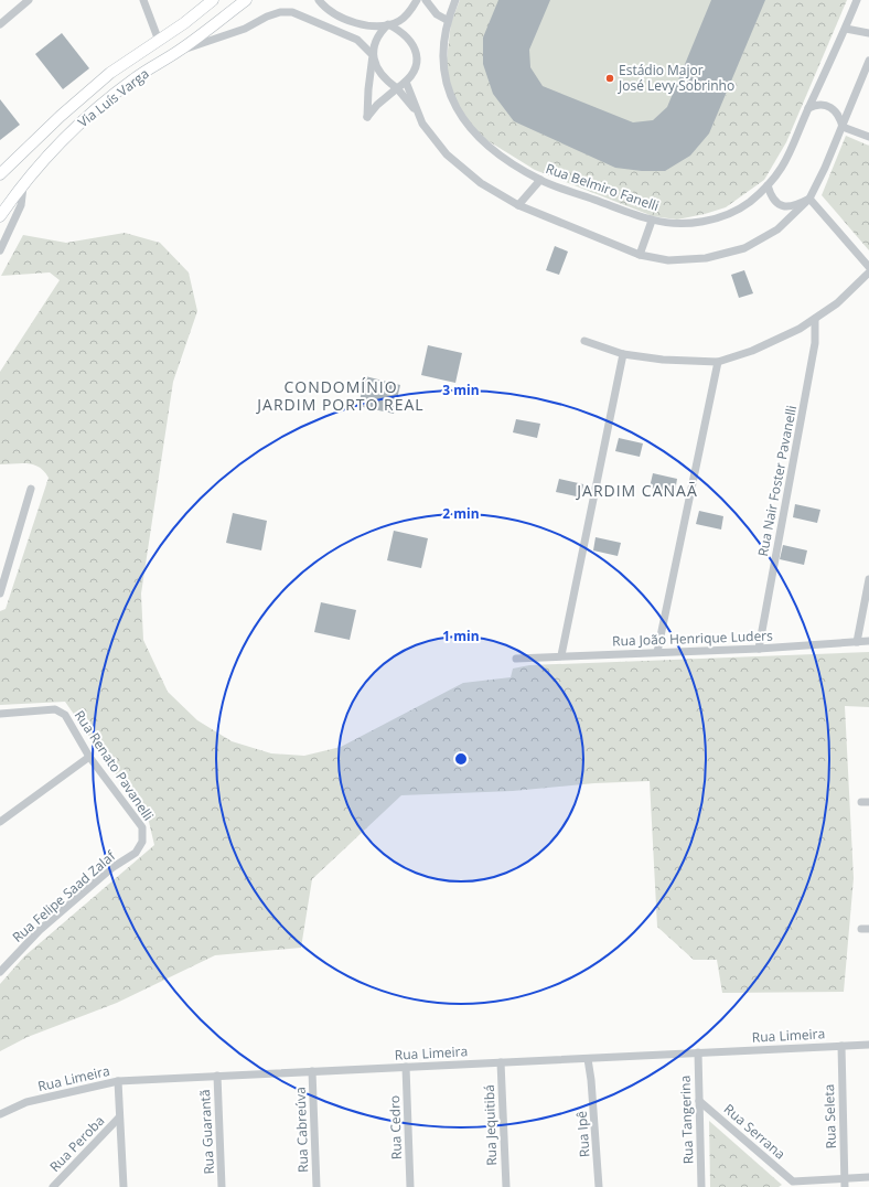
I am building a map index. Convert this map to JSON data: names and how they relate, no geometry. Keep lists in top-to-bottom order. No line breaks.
{"streets":{"main road":["Via Luís Varga"],"street":["Rua Belmiro Fanelli","Rua Nair Foster Pavanelli","Rua João Henrique Luders","Rua Renato Pavanelli","Rua Felipe Saad Zalaf","Rua Limeira","Rua Seleta","Rua Tangerina","Rua Jequitibá","Rua Cedro","Rua Cabreúva","Rua Guarantã","Rua Serrana","Rua Ipê","Rua Peroba"]},"crossings":[["Rua Nair Foster Pavanelli","Rua João Henrique Luders"],["Rua Renato Pavanelli","Rua Felipe Saad Zalaf"],["Rua Limeira","Rua Seleta"],["Rua Limeira","Rua Tangerina"],["Rua Limeira","Rua Jequitibá"],["Rua Limeira","Rua Cedro"],["Rua Limeira","Rua Cabreúva"],["Rua Limeira","Rua Guarantã"],["Rua Limeira","Rua Ipê"],["Rua Seleta","Rua Serrana"],["Rua Tangerina","Rua Serrana"]],"districts":["CONDOMÍNIO JARDIM PORTO REAL","JARDIM CANAÃ"],"places":["Estádio Major José Levy Sobrinho"],"rings":["3 min","2 min","1 min"]}
